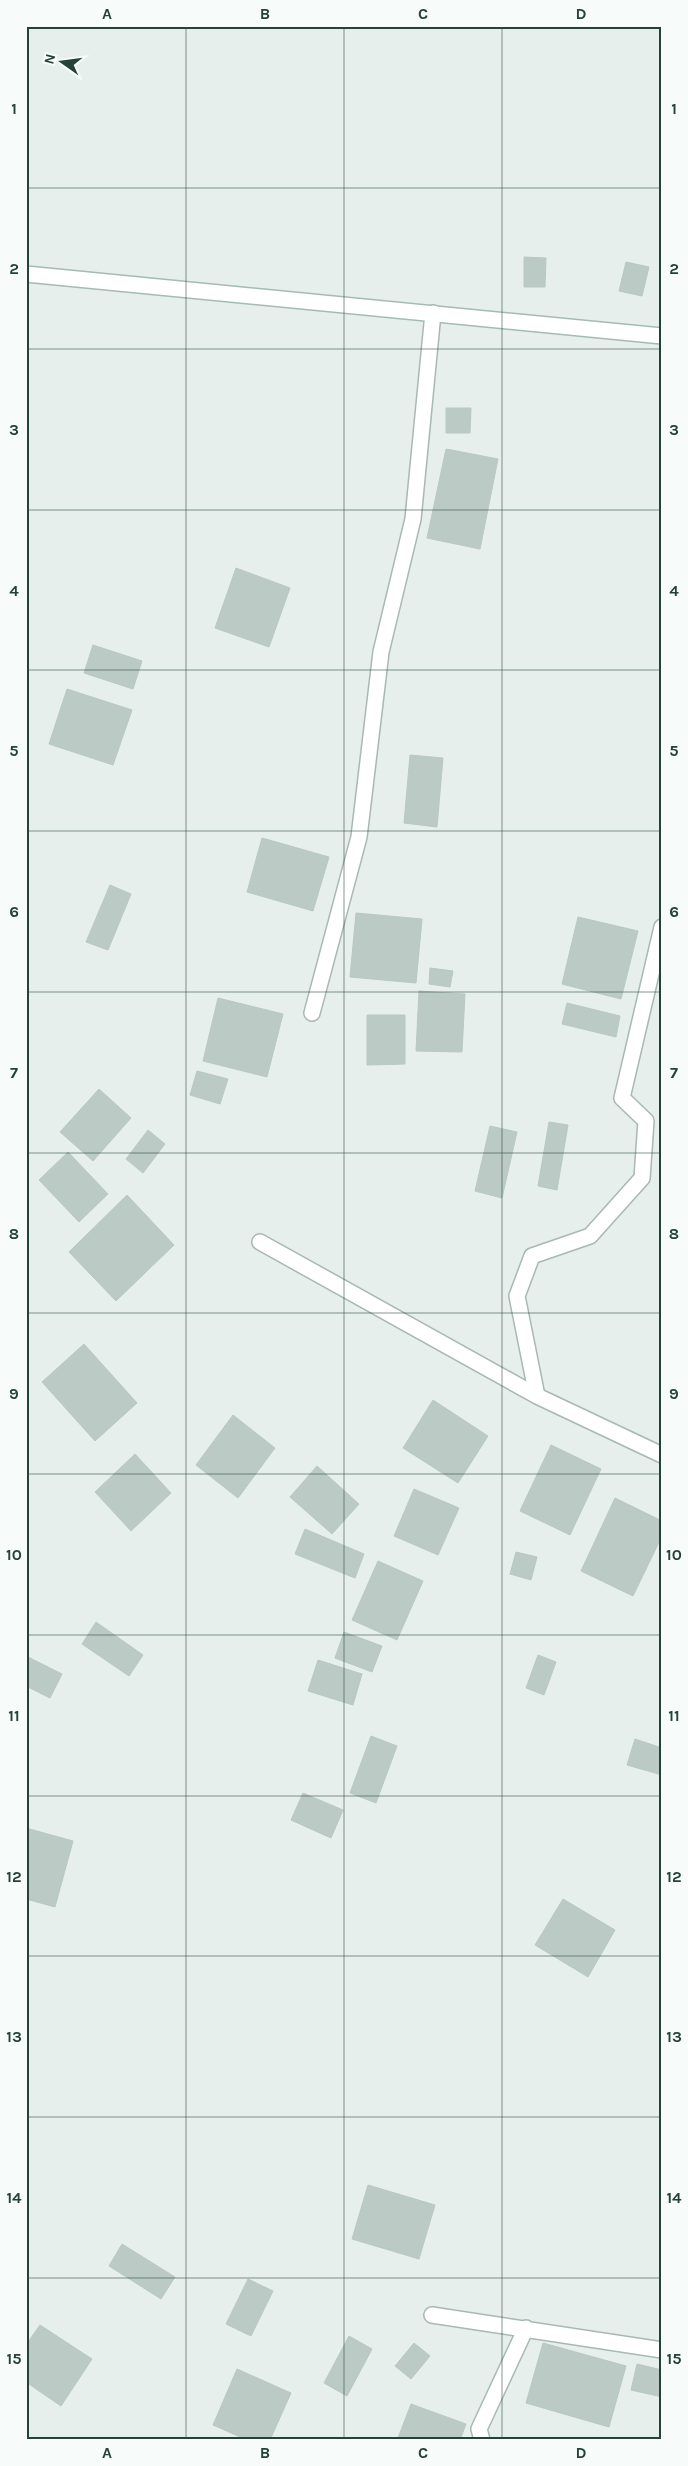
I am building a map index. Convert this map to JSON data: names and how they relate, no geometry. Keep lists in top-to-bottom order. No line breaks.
{"north":"left","grid":{"columns":["A","B","C","D"],"rows":["1","2","3","4","5","6","7","8","9","10","11","12","13","14","15"]}}
